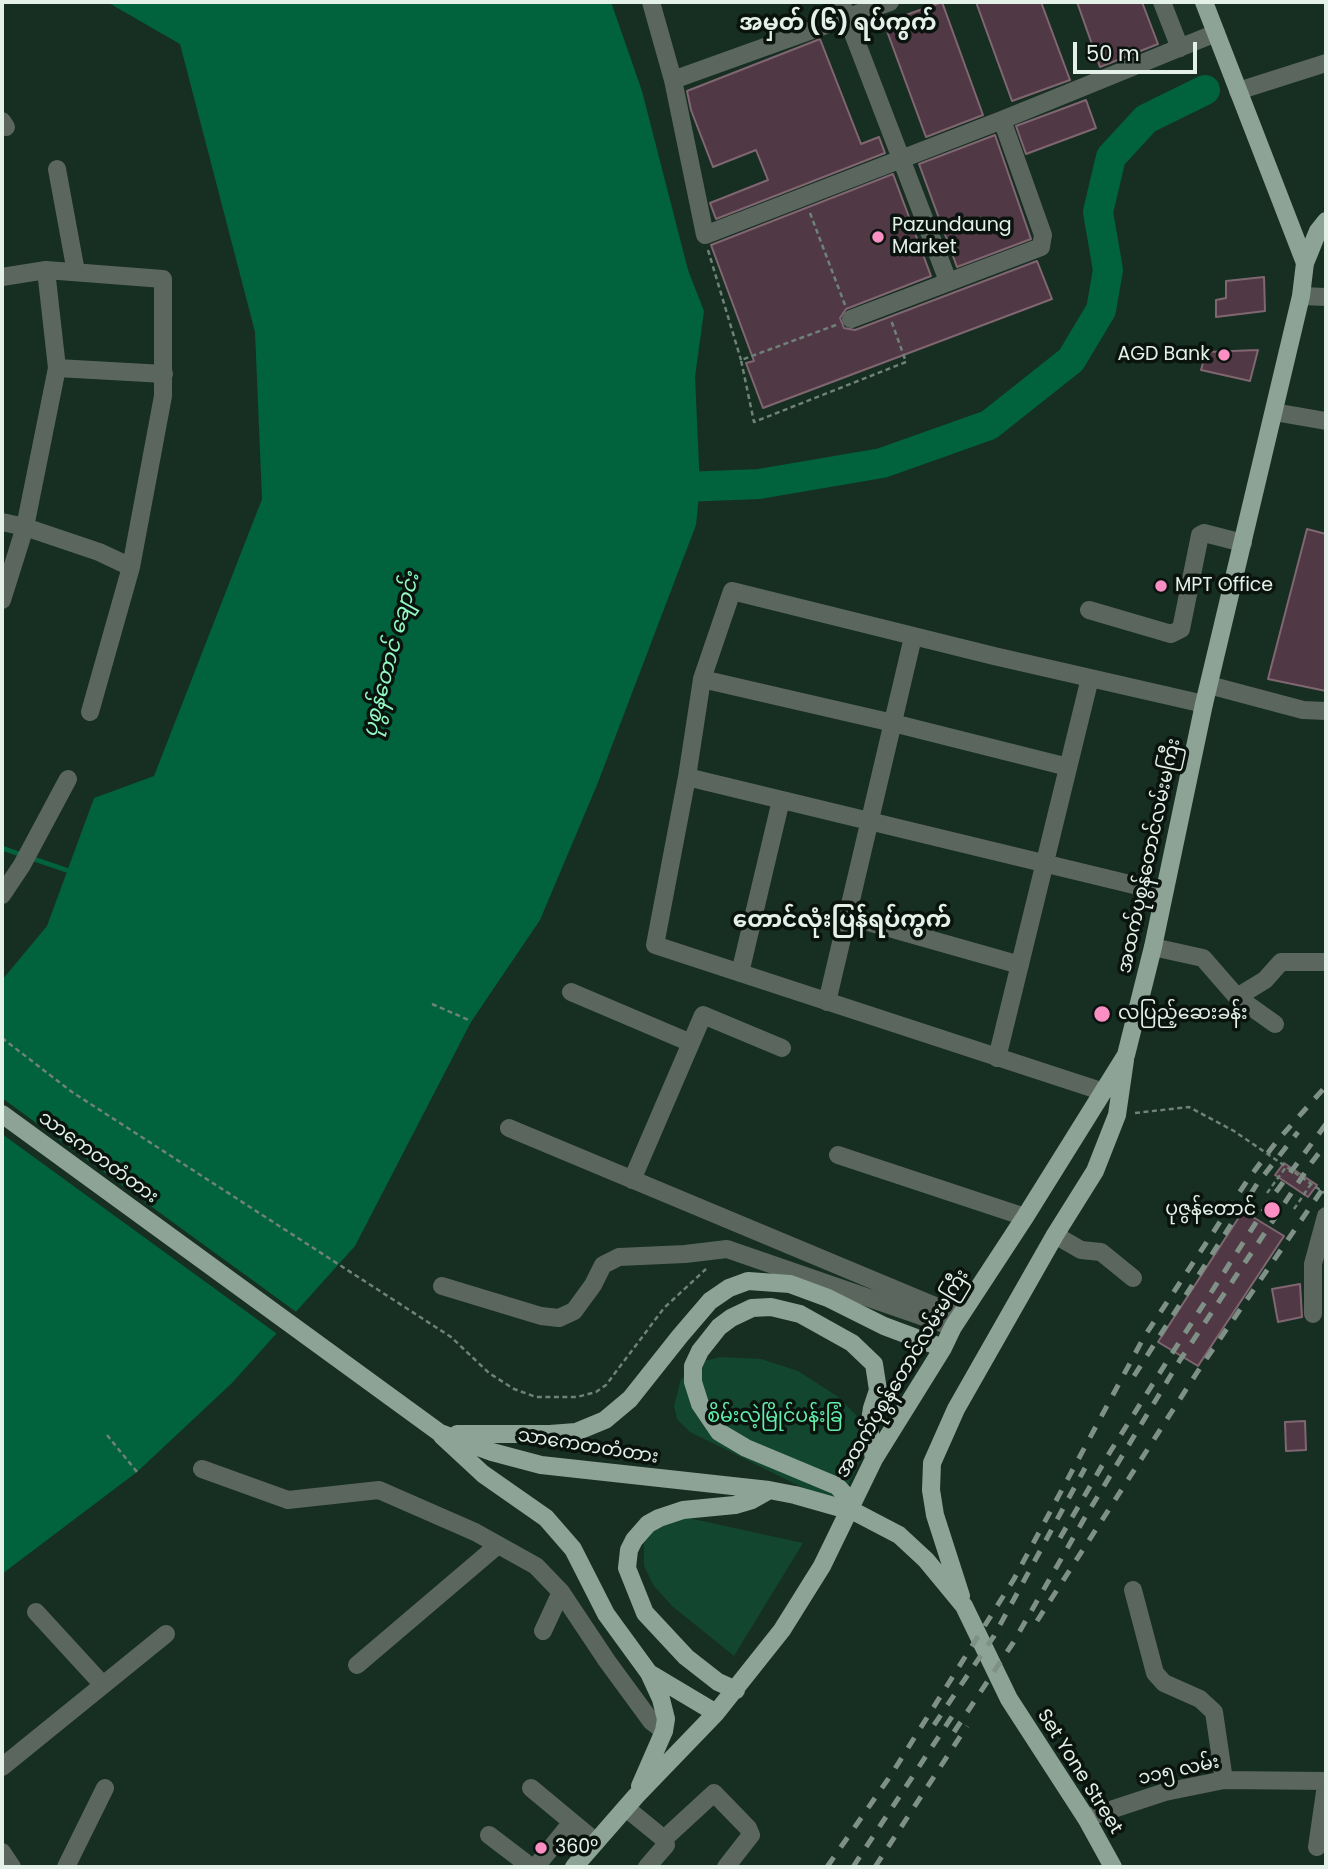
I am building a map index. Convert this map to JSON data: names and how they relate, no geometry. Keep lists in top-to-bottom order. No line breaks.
{"streets":{"main road":["အထက်ပုစွန်တောင်လမ်းမကြီး","သာကေတတံတား","Set Yone Street"],"street":["၁၁၅ လမ်း"]},"crossings":[["သာကေတတံတား","Set Yone Street"],["၁၁၅ လမ်း","Set Yone Street"]],"districts":["အမှတ် (၆) ရပ်ကွက်","တောင်လုံးပြန်ရပ်ကွက်"],"water":["ပုစွန်တောင် ချောင်း"],"parks":["စိမ်းလဲ့မြိုင်ပန်းခြံ"],"places":["Pazundaung Market","AGD Bank","MPT Office","လပြည့်ဆေးခန်း","ပုဇွန်တောင်","360°"],"scale_bar":"50 m"}
